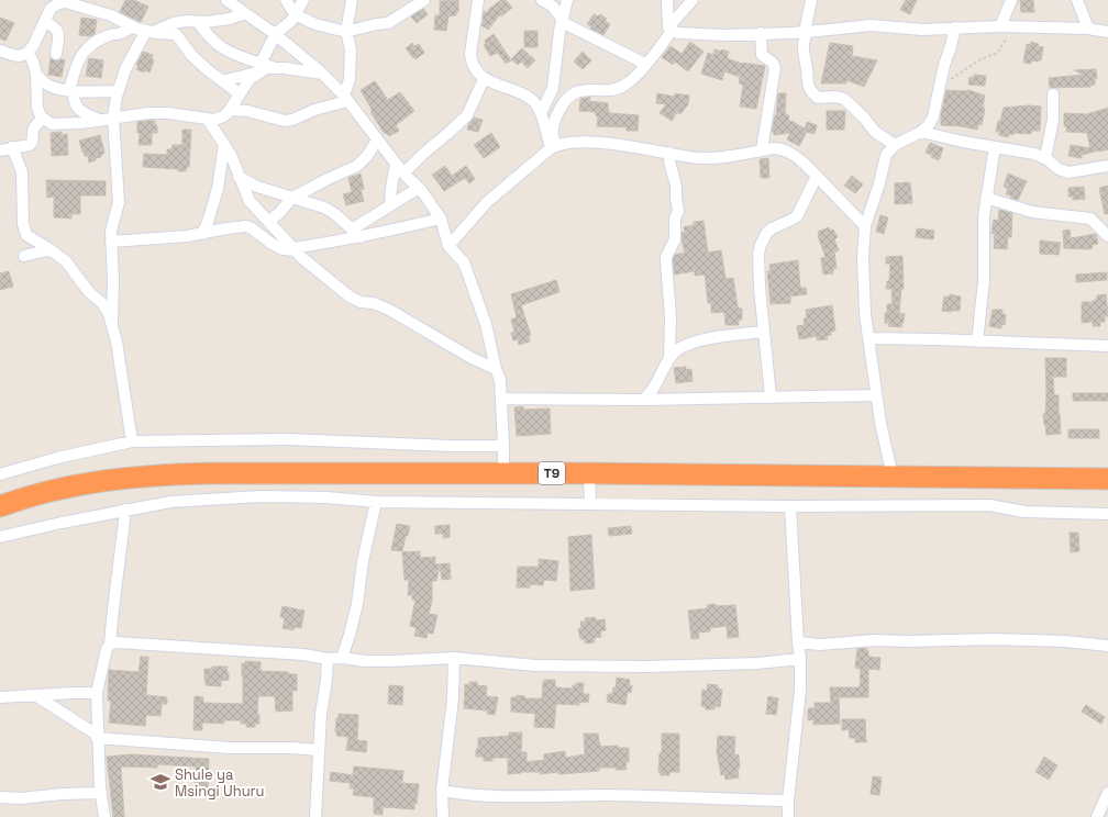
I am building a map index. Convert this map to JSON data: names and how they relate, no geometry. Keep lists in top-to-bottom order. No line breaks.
{"streets":{"highway":["T9"]},"places":{"school or university":["Shule ya Msingi Uhuru"]}}
